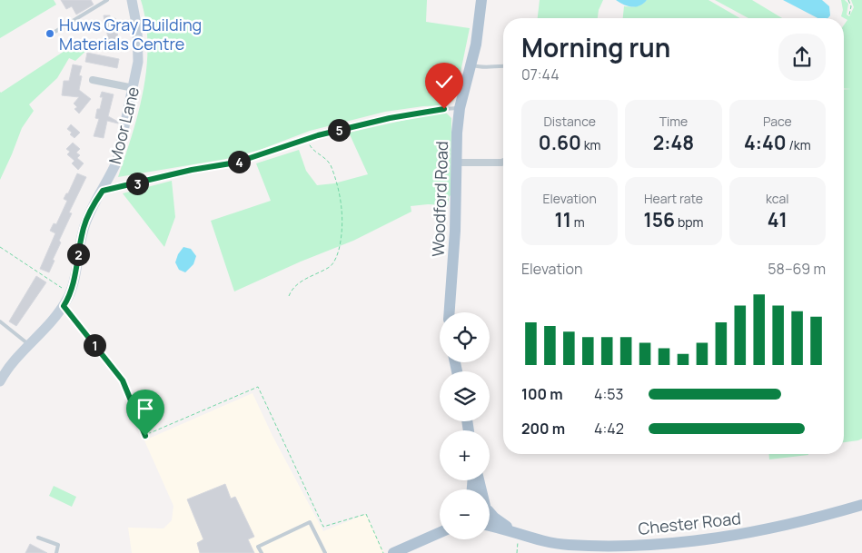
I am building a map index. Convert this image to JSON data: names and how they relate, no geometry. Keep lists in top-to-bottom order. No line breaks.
{"streets":{"main road":["Woodford Road","Chester Road"],"street":["Moor Lane"]},"places":["Huws Gray Building Materials Centre"],"page":{"heading":["Morning run","07:44"],"stats":[["Distance","0.60 km"],["Time","2:48"],["Pace","4:40 /km"],["Elevation","11 m"],["Heart rate","156 bpm"],["kcal","41"]],"pins":["5","4","3","2","1"],"chart":["Elevation","58–69 m"],"map_buttons":["+","−"],"list":[{"name":"100 m","note":"4:53"},{"name":"200 m","note":"4:42"}]}}
